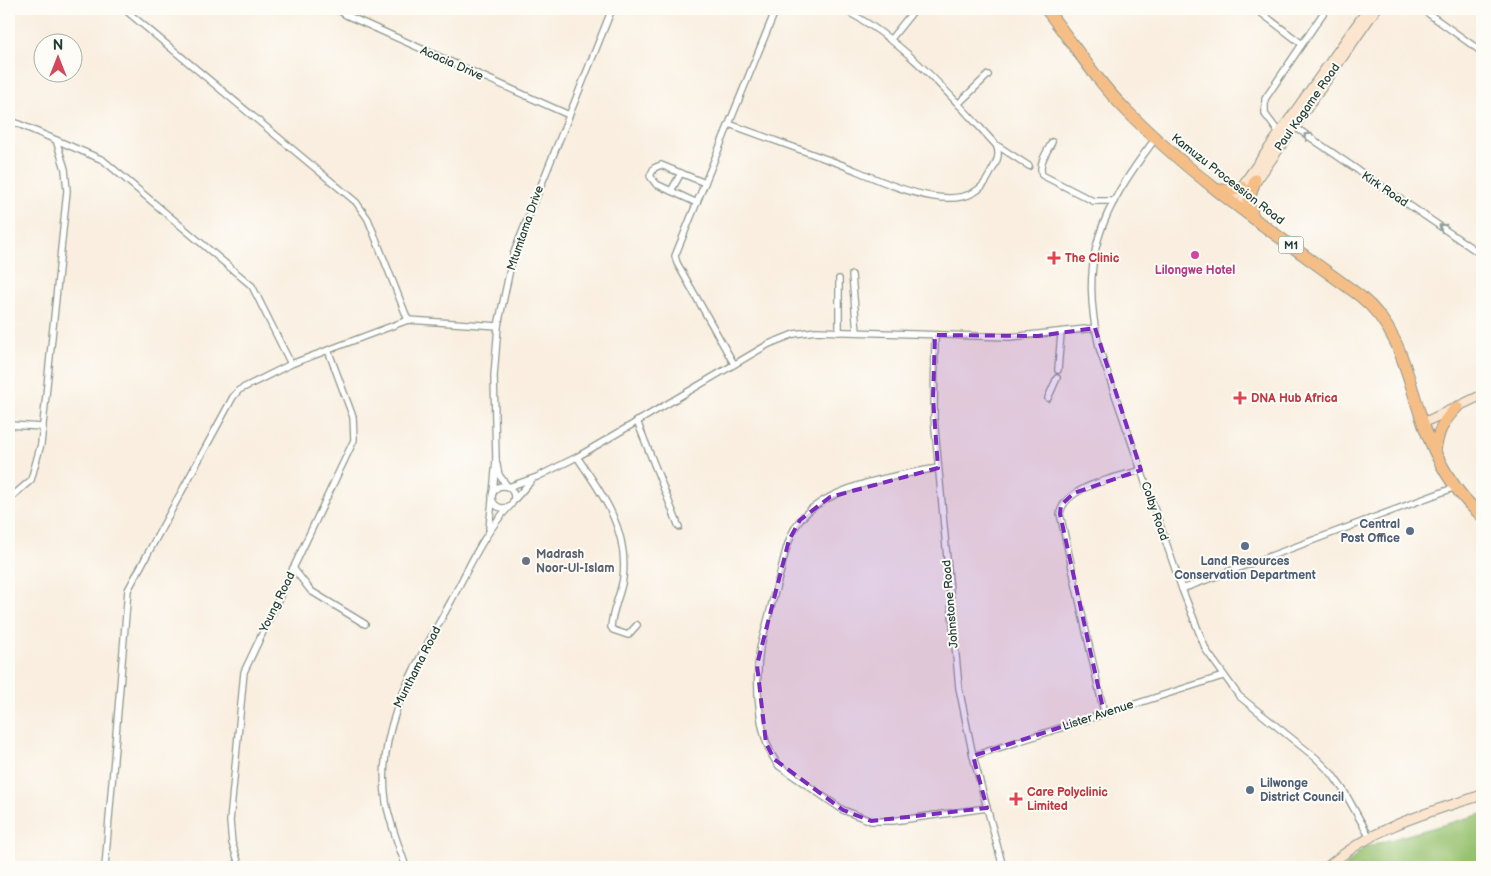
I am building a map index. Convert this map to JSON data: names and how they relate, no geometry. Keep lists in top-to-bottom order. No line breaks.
{"streets":{"highway":["Kamuzu Procession Road","M1"],"main road":["Paul Kagame Road"],"street":["Acacia Drive","Kirk Road","Mtumtama Drive","Colby Road","Young Road","Johnstone Road","Munthama Road","Lister Avenue"]},"crossings":[["Acacia Drive","Mtumtama Drive"],["Paul Kagame Road","Kamuzu Procession Road"],["Paul Kagame Road","Kirk Road"],["Kamuzu Procession Road","Colby Road"],["Colby Road","Lister Avenue"],["Johnstone Road","Lister Avenue"]],"one_way":["Kirk Road"],"places":{"other":["Lilongwe Hotel","Central Post Office","Land Resources Conservation Department","Madrash Noor-Ul-Islam","Lilwonge District Council"],"health":["The Clinic","DNA Hub Africa","Care Polyclinic Limited"]},"north":"top"}
